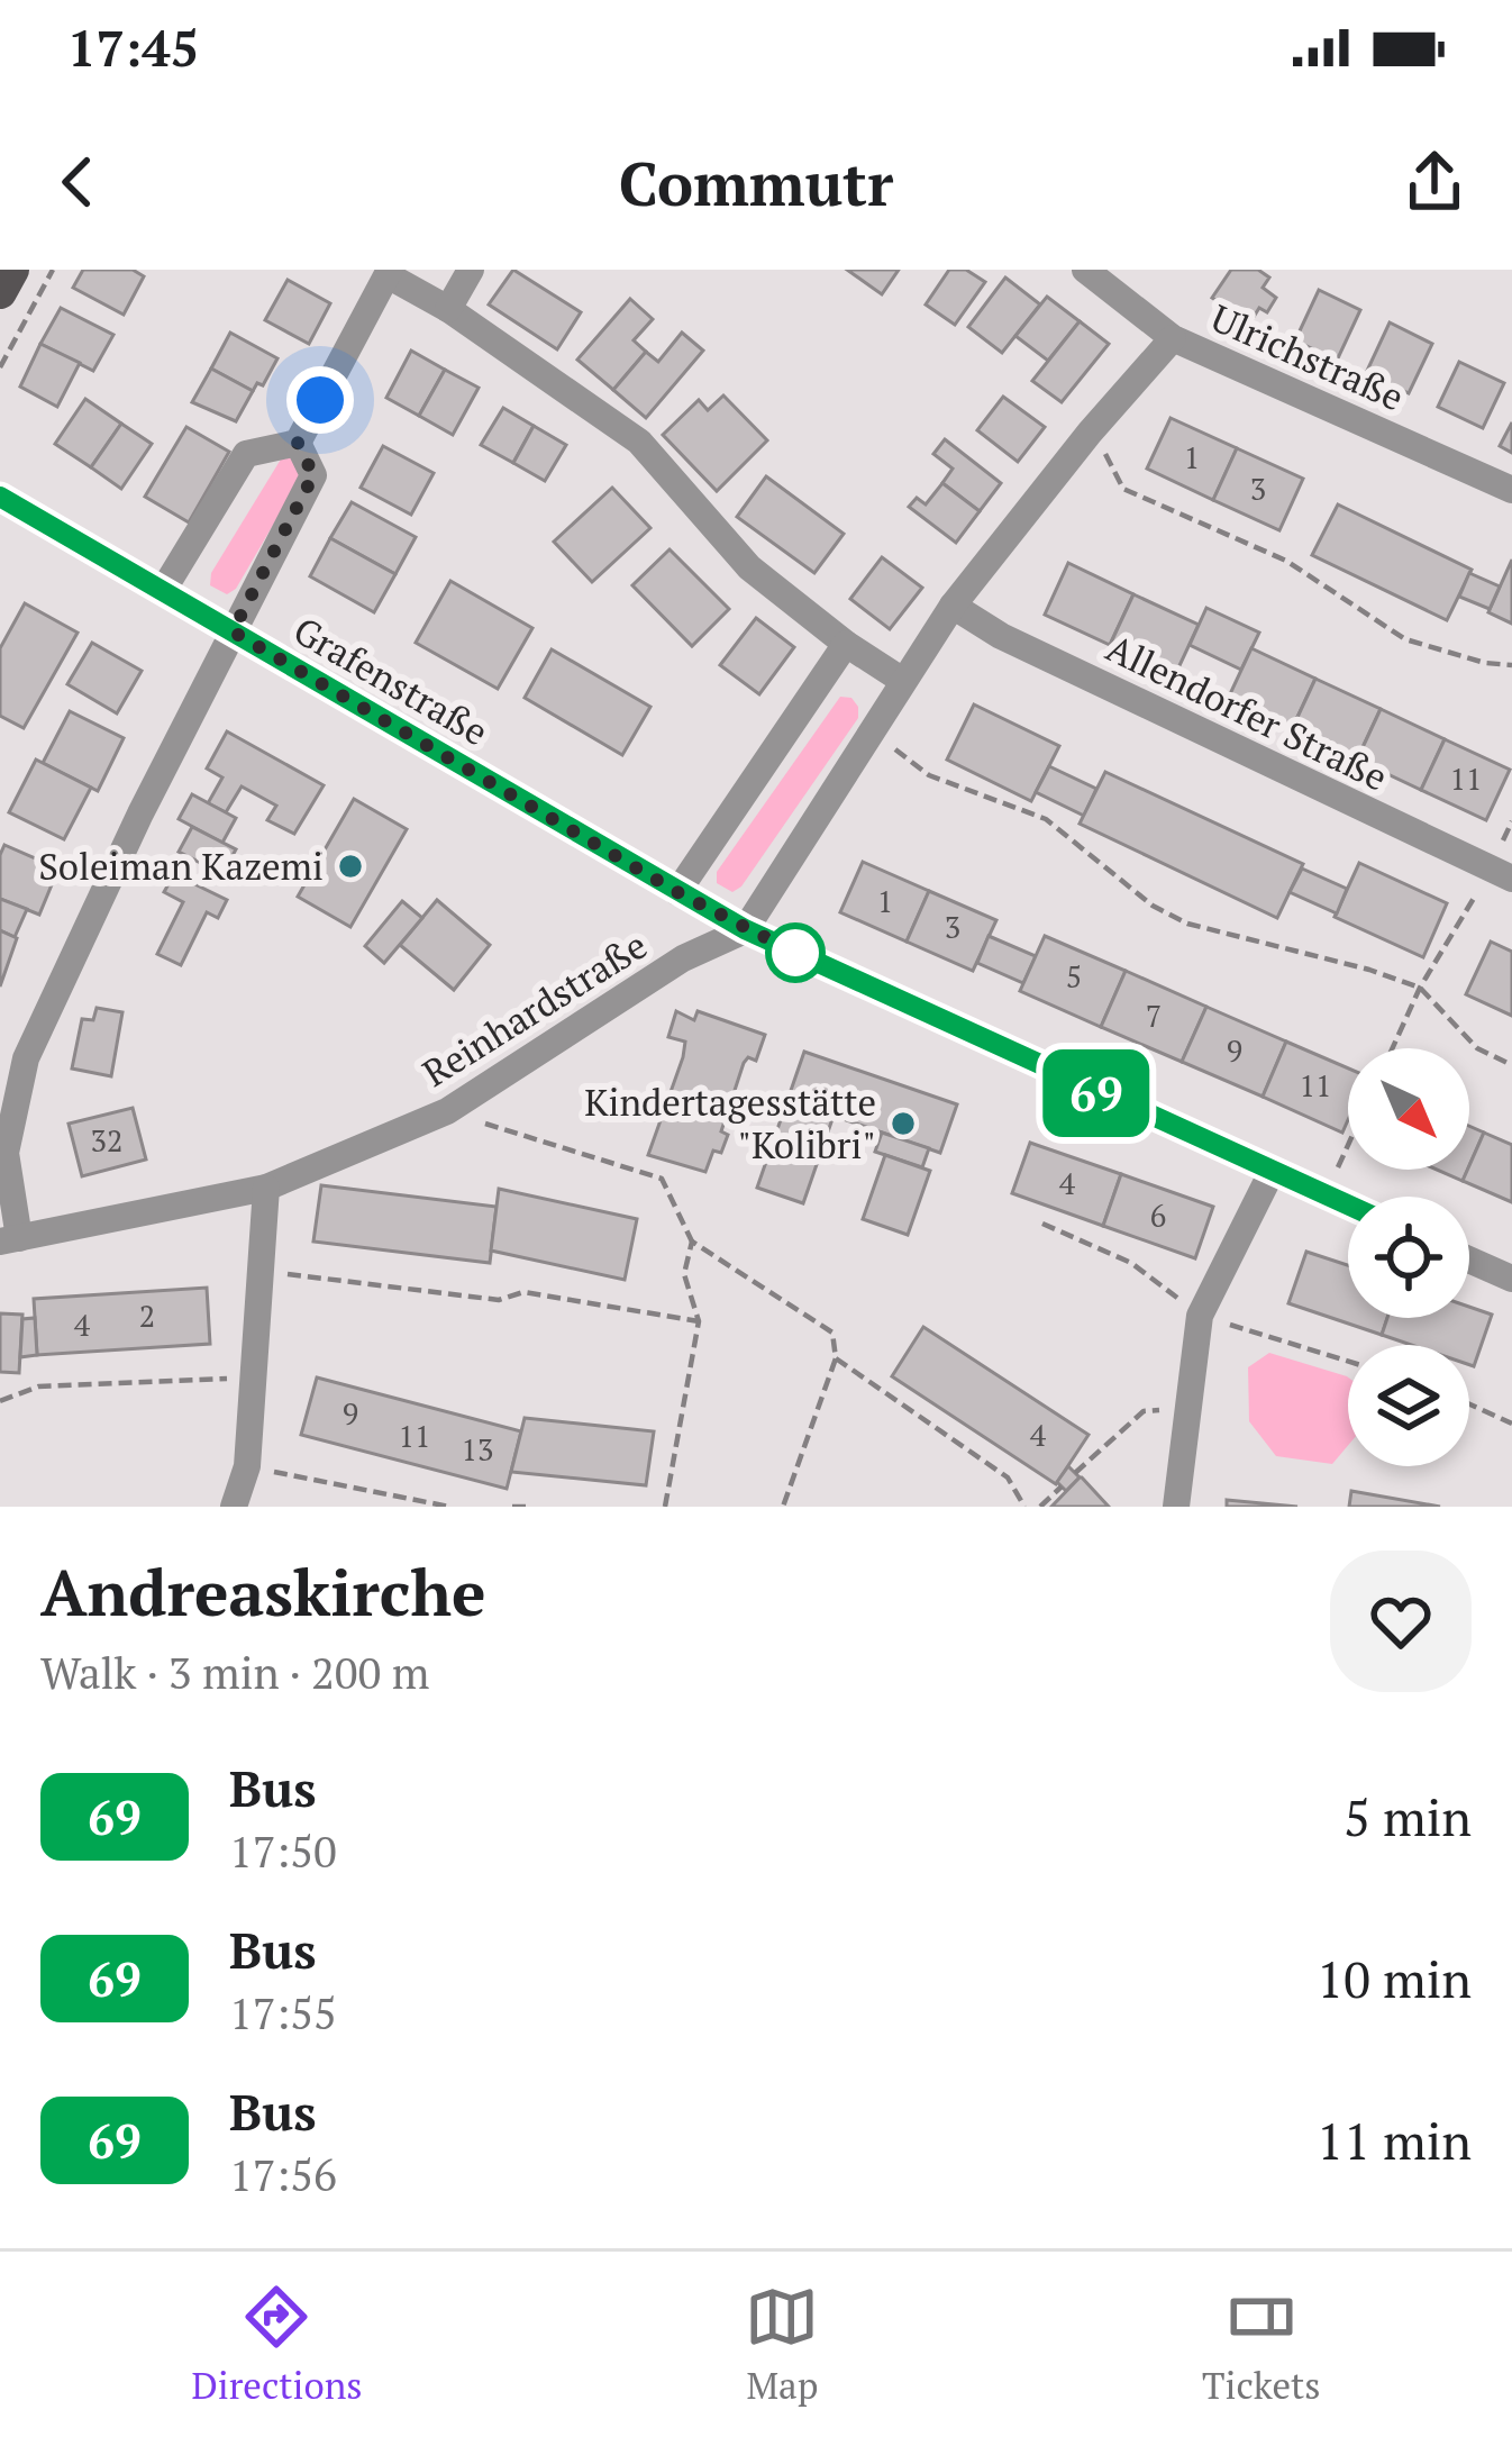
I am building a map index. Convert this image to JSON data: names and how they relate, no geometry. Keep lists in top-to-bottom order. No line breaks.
{"streets":{"street":["Ulrichstraße","Grafenstraße","Allendorfer Straße","Reinhardstraße"]},"crossings":[["Grafenstraße","Reinhardstraße"]],"places":["Soleiman Kazemi","Kindertagesstätte \"Kolibri\""],"lines":["bus line 69"],"house_numbers":["1","3","11","1","3","5","7","9","11","32","4","6","2","4","9","4","11","13"],"north":"bottom right","page":{"status":"17:45","header":"Commutr","on_map":"69","heading":["Andreaskirche","Walk · 3 min · 200 m"],"list":[{"mark":"69","name":"Bus","note":"17:50","value":"5 min"},{"mark":"69","name":"Bus","note":"17:55","value":"10 min"},{"mark":"69","name":"Bus","note":"17:56","value":"11 min"}],"tabs":["Directions","Map","Tickets"]}}
